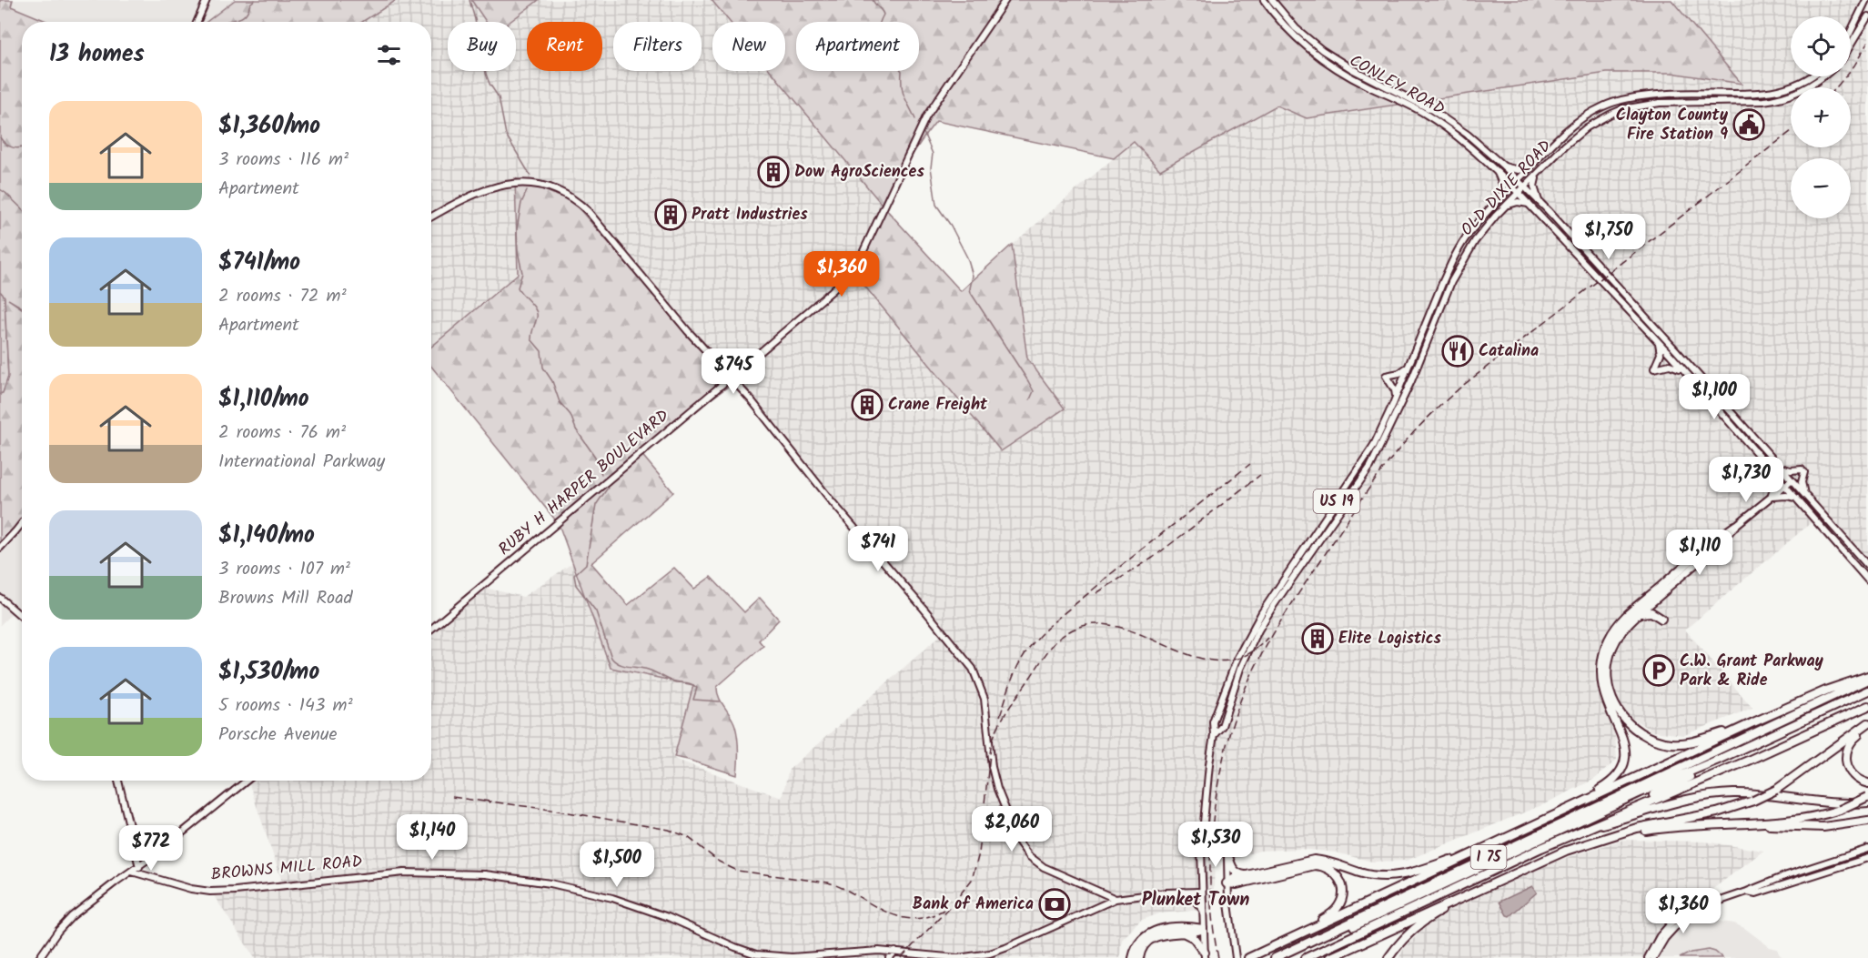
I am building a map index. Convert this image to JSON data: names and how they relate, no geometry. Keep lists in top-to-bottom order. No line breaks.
{"streets":{"highway":["I 75"],"main road":["CONLEY ROAD","OLD DIXIE ROAD","RUBY H HARPER BOULEVARD","US 19","BROWNS MILL ROAD"]},"crossings":[["CONLEY ROAD","OLD DIXIE ROAD"],["OLD DIXIE ROAD","US 19"],["US 19","BROWNS MILL ROAD"]],"districts":["Plunket Town"],"places":{"public building":["Clayton County Fire Station 9"],"building":["Dow AgroSciences","Pratt Industries","Crane Freight","Elite Logistics"],"restaurant":["Catalina"],"parking":["C.W. Grant Parkway Park & Ride"],"bank":["Bank of America"]},"page":{"map_buttons":["+","−"],"chip":["Buy","Rent","Filters","New","Apartment"],"heading":"13 homes","list":[{"name":"$1,360/mo","note":"3 rooms · 116 m² · Apartment"},{"name":"$741/mo","note":"2 rooms · 72 m² · Apartment"},{"name":"$1,110/mo","note":"2 rooms · 76 m² · International Parkway"},{"name":"$1,140/mo","note":"3 rooms · 107 m² · Browns Mill Road"},{"name":"$1,530/mo","note":"5 rooms · 143 m² · Porsche Avenue"}],"price":["$1,750","$1,360","$745","$1,100","$1,730","$741","$1,110","$2,060","$1,140","$1,530","$772","$1,500","$1,360"]}}
